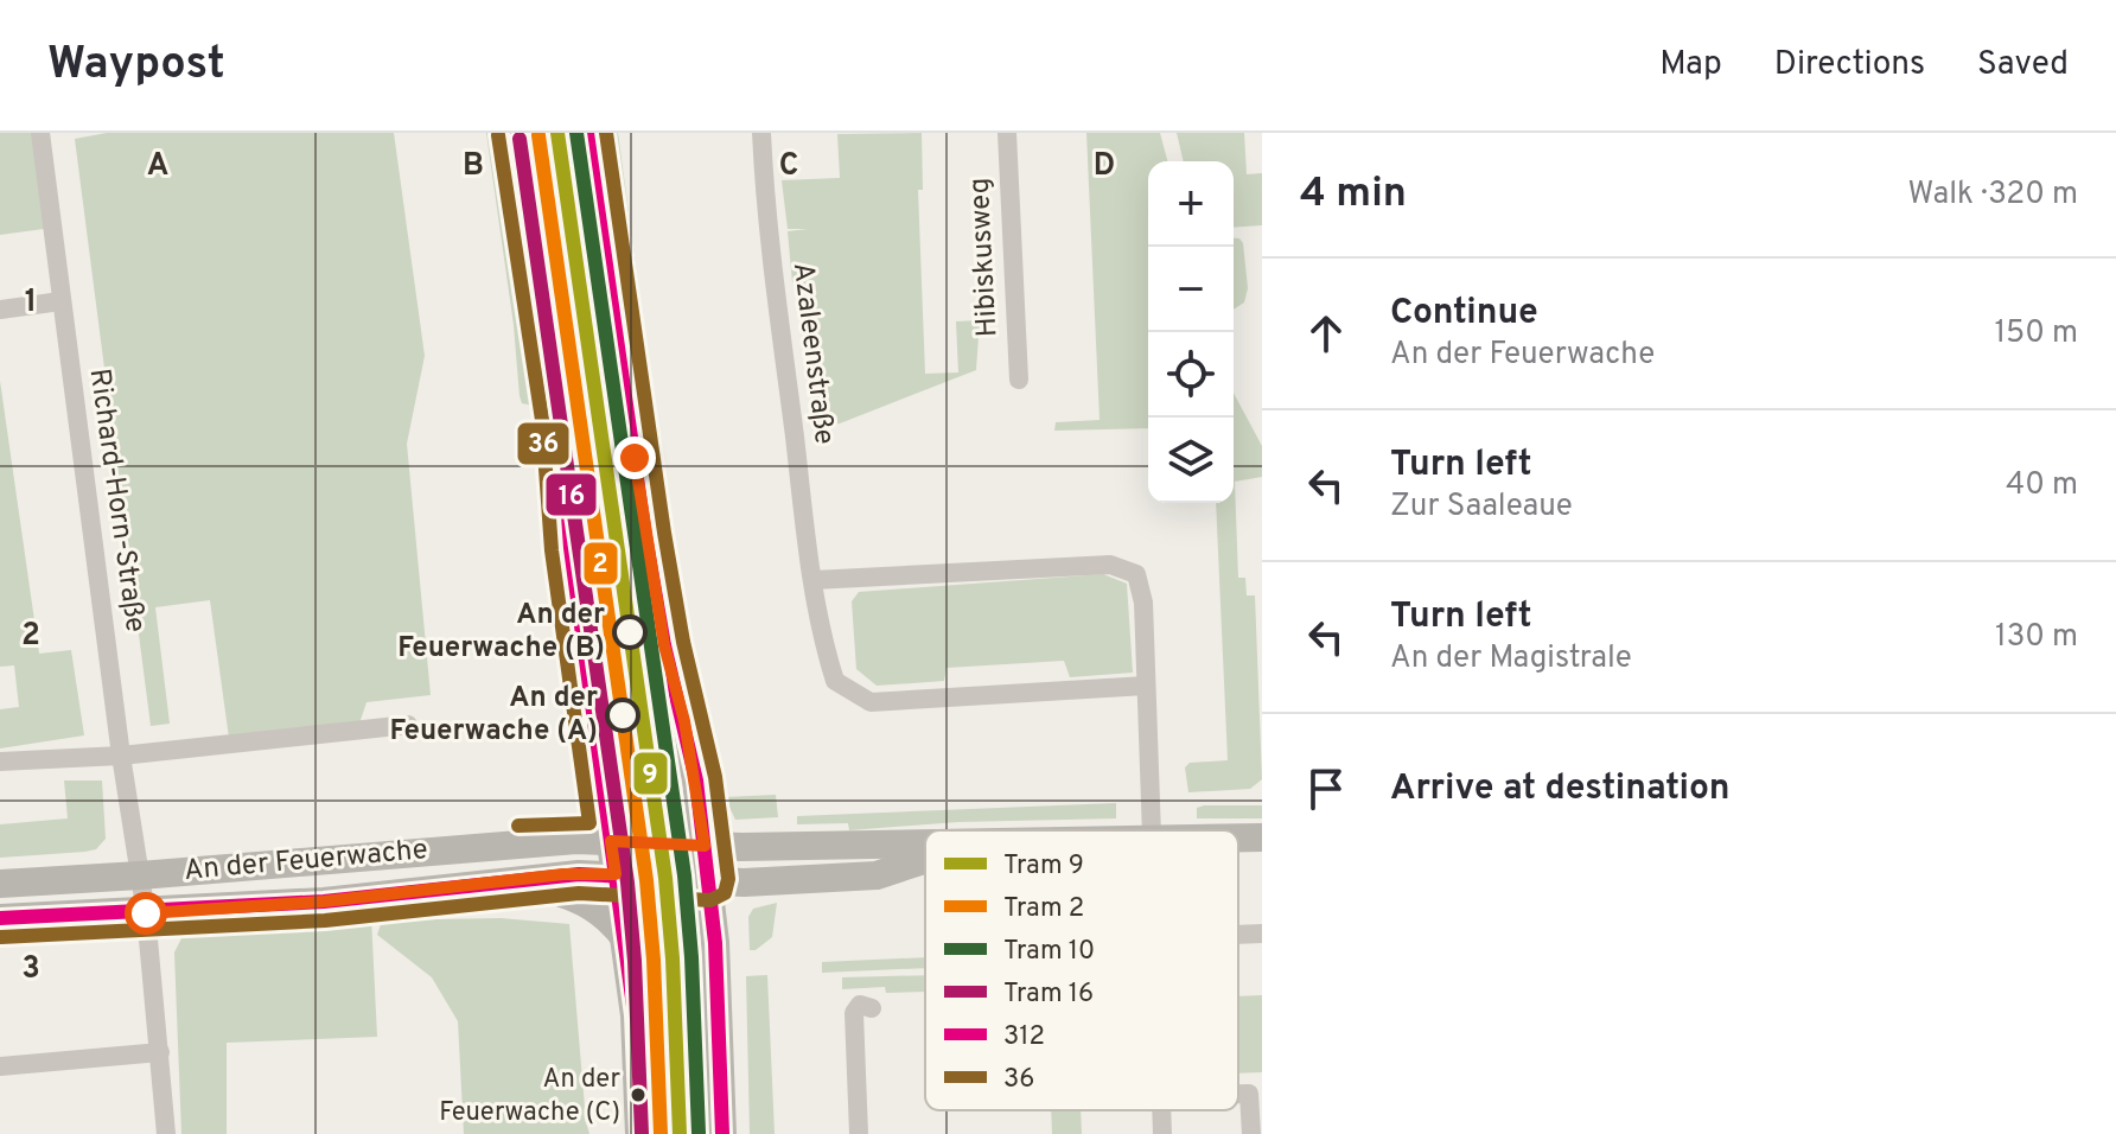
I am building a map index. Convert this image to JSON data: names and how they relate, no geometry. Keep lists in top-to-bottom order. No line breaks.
{"streets":{"street":["Hibiskusweg","Azaleenstraße","Richard-Horn-Straße","An der Feuerwache"]},"crossings":[["Richard-Horn-Straße","An der Feuerwache"]],"places":["An der Feuerwache (B)","An der Feuerwache (A)","An der Feuerwache (C)"],"lines":["tram line 9","tram line 10","transit line 312","transit line 36","tram line 2","tram line 16"],"legend":["Tram 9","Tram 2","Tram 10","Tram 16","312","36"],"page":{"header":"Waypost","nav":["Map","Directions","Saved"],"heading":["4 min","Walk · 320 m"],"map_buttons":["+","−"],"list":[["Continue","An der Feuerwache","150 m"],["Turn left","Zur Saaleaue","40 m"],["Turn left","An der Magistrale","130 m"],"Arrive at destination"]},"grid":{"columns":["A","B","C","D"],"rows":["1","2","3"]}}
